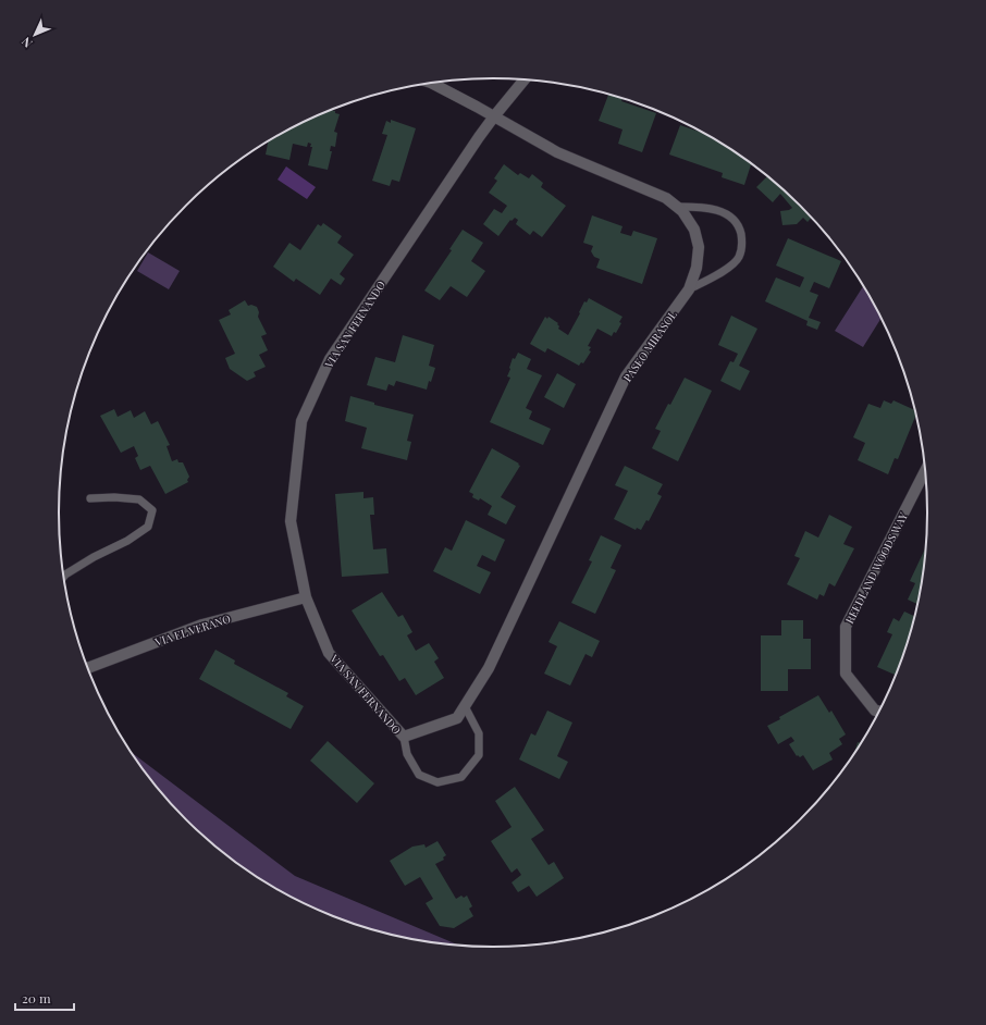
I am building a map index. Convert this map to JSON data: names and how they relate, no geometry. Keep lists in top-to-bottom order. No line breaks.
{"streets":{"street":["VIA SAN FERNANDO","PASEO MIRASOL","REEDLAND WOODS WAY","VIA EL VERANO"]},"crossings":[["VIA SAN FERNANDO","PASEO MIRASOL"],["VIA SAN FERNANDO","VIA EL VERANO"]],"scale_bar":"20 m","north":"bottom left"}
